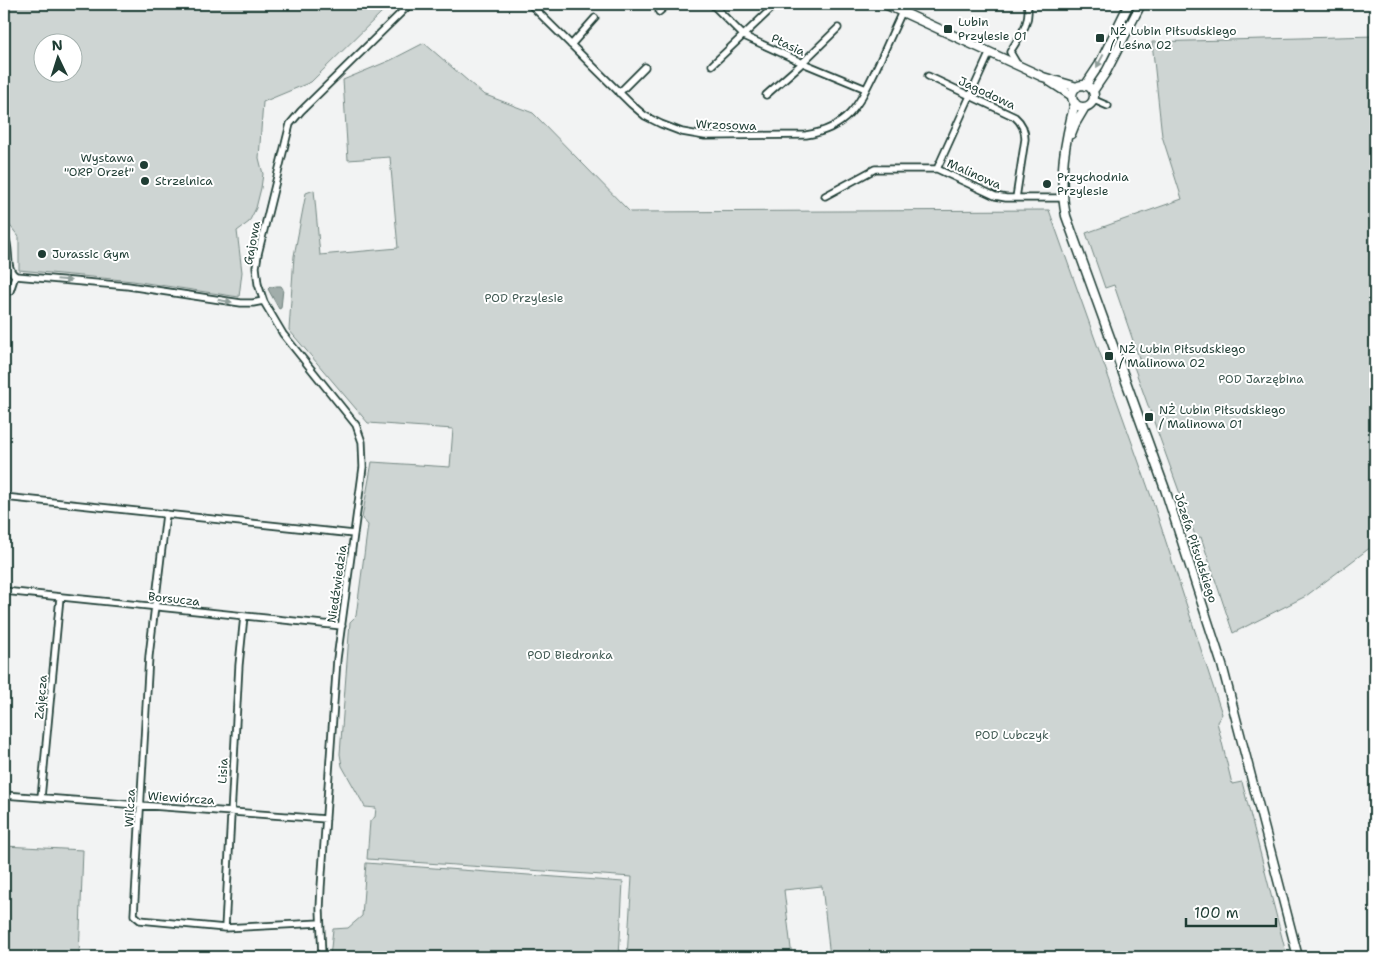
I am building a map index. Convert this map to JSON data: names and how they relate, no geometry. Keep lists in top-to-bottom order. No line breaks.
{"streets":{"street":["Ptasia","Jagodowa","Wrzosowa","Malinowa","Gajowa","Józefa Piłsudskiego","Niedźwiedzia","Borsucza","Zajęcza","Lisia","Wiewiórcza","Wilcza"]},"crossings":[["Ptasia","Wrzosowa"],["Jagodowa","Malinowa"],["Malinowa","Józefa Piłsudskiego"],["Gajowa","Niedźwiedzia"],["Niedźwiedzia","Borsucza"],["Niedźwiedzia","Wiewiórcza"],["Niedźwiedzia","Wilcza"],["Borsucza","Zajęcza"],["Borsucza","Lisia"],["Borsucza","Wilcza"],["Zajęcza","Wiewiórcza"],["Lisia","Wiewiórcza"],["Lisia","Wilcza"],["Wiewiórcza","Wilcza"]],"parks":["POD Przylesie","POD Jarzębina","POD Biedronka","POD Lubczyk"],"places":{"transit":["Lubin Przylesie 01","NŻ Lubin Piłsudskiego / Leśna 02","NŻ Lubin Piłsudskiego / Malinowa 02","NŻ Lubin Piłsudskiego / Malinowa 01"],"other":["Wystawa \"ORP Orzeł\"","Strzelnica","Przychodnia Przylesie","Jurassic Gym"]},"scale_bar":"100 m","north":"top"}
